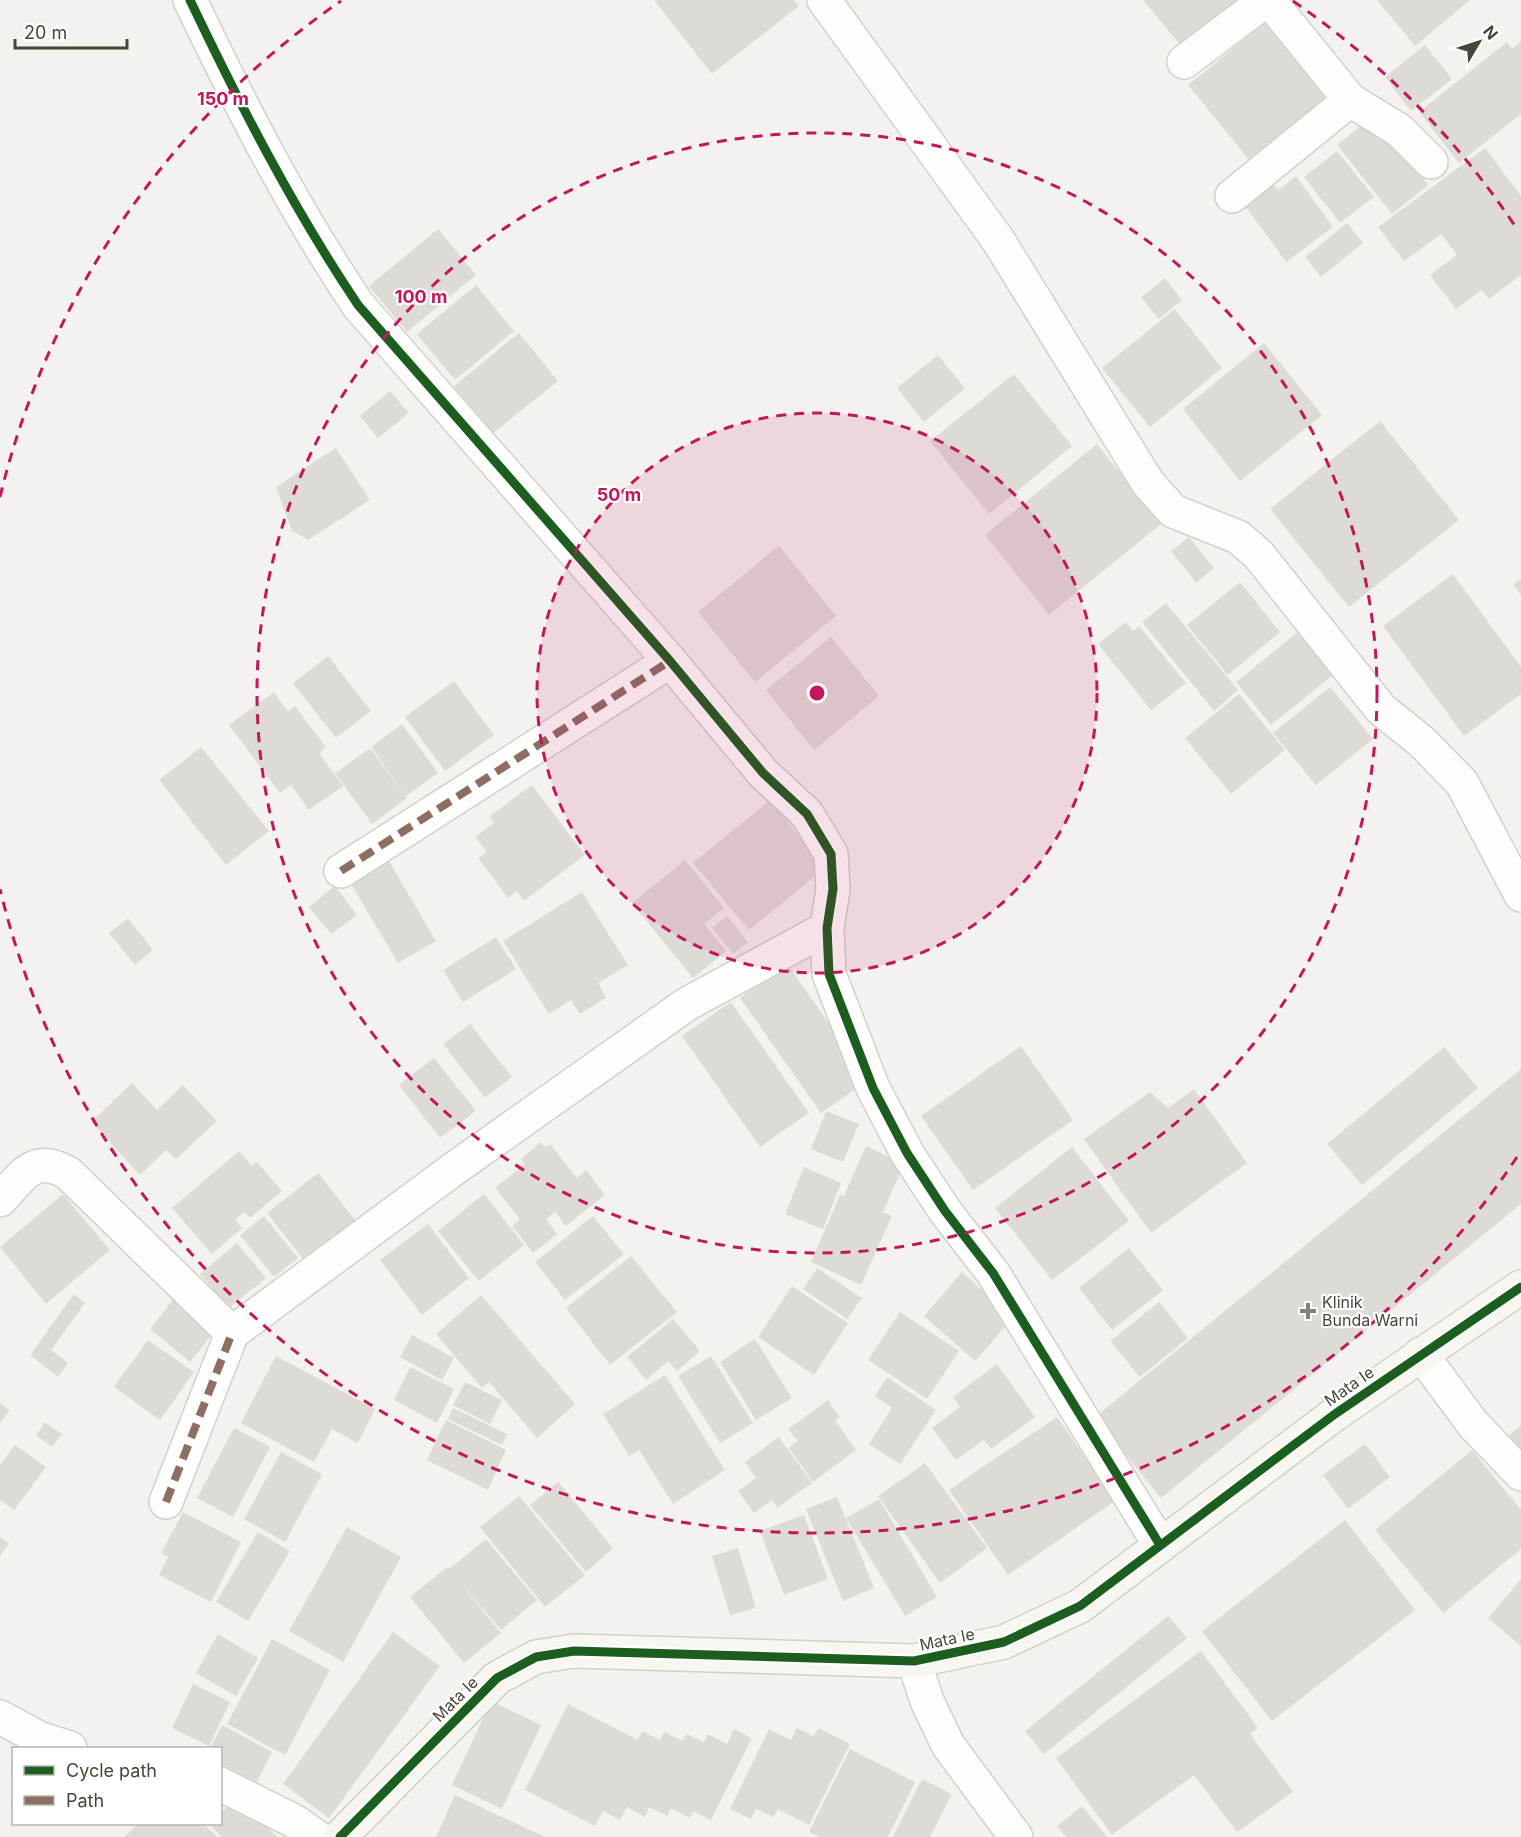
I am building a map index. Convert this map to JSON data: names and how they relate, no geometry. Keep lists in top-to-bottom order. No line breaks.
{"streets":{"street":["Mata Ie"]},"places":{"health":["Klinik Bunda Warni"]},"legend":["Cycle path","Path"],"scale_bar":"20 m","north":"top right","rings":["150 m","100 m","50 m"]}
